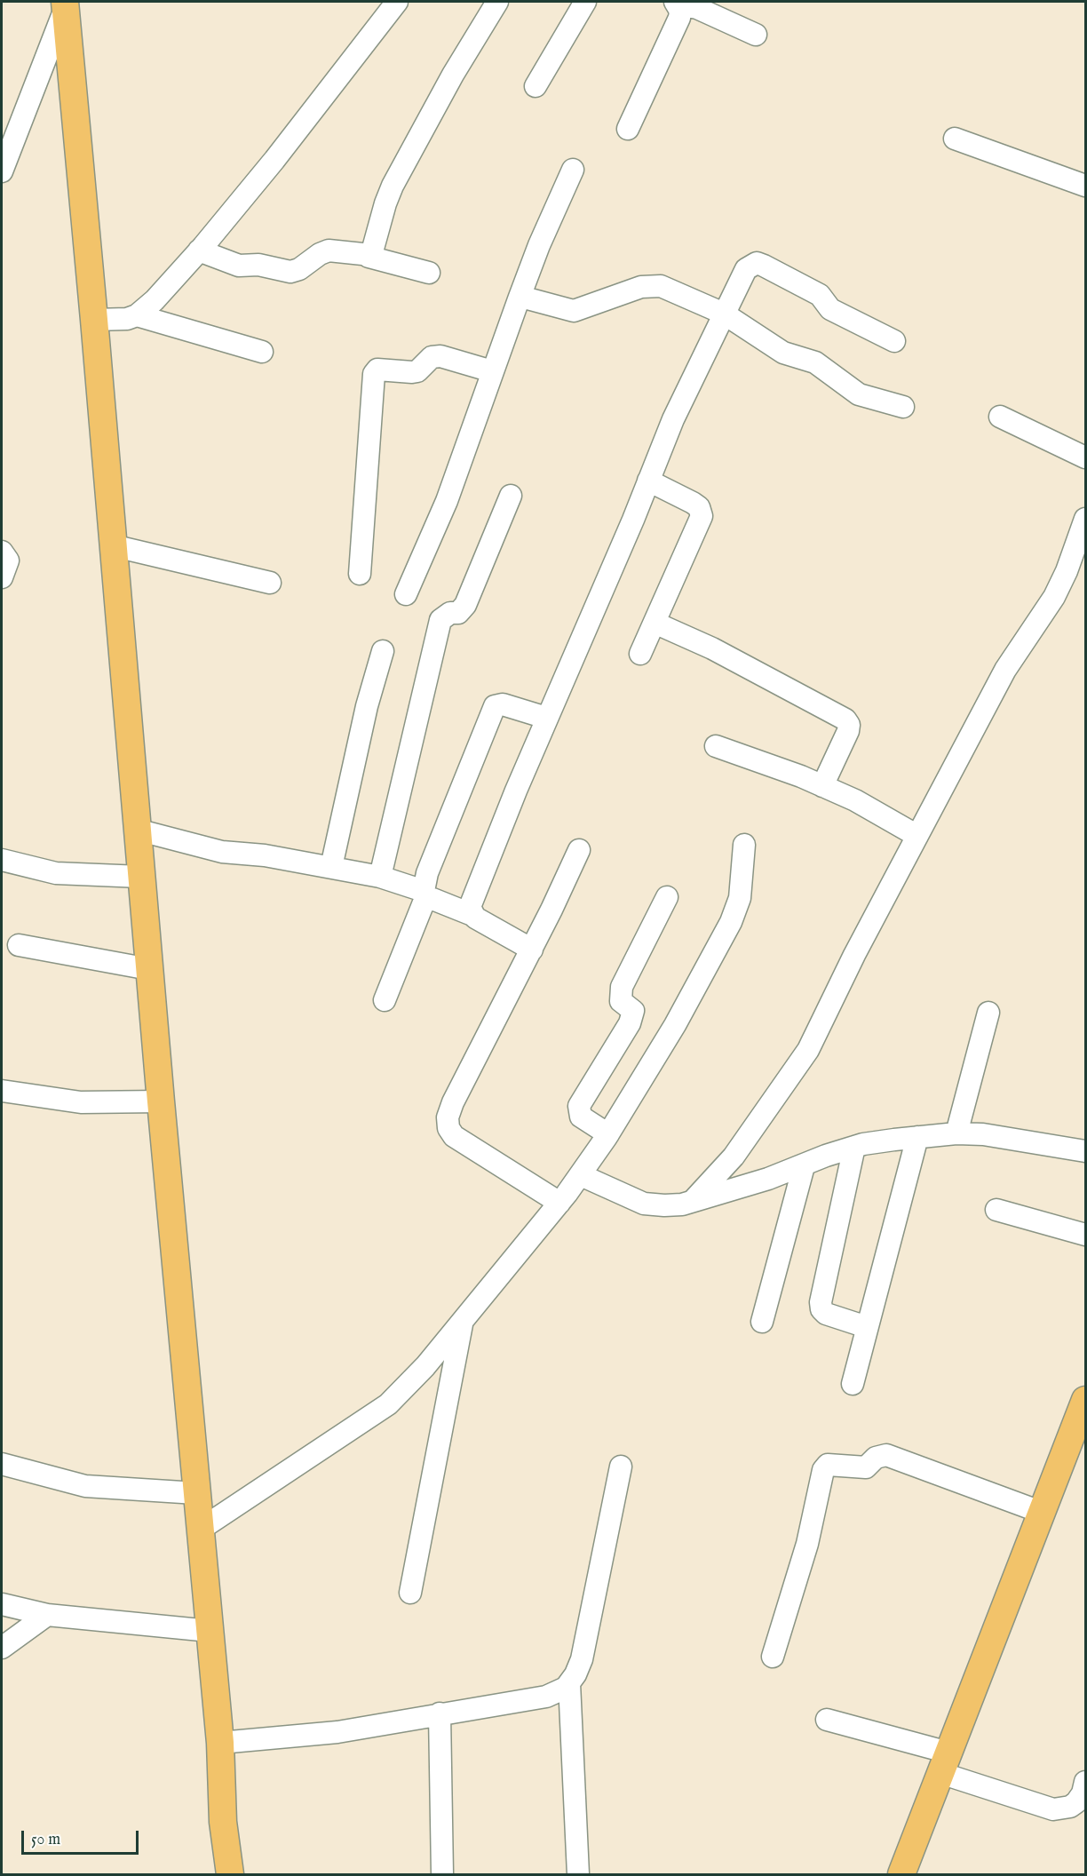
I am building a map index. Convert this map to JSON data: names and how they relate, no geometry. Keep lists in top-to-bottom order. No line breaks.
{"scale_bar":"50 m"}
